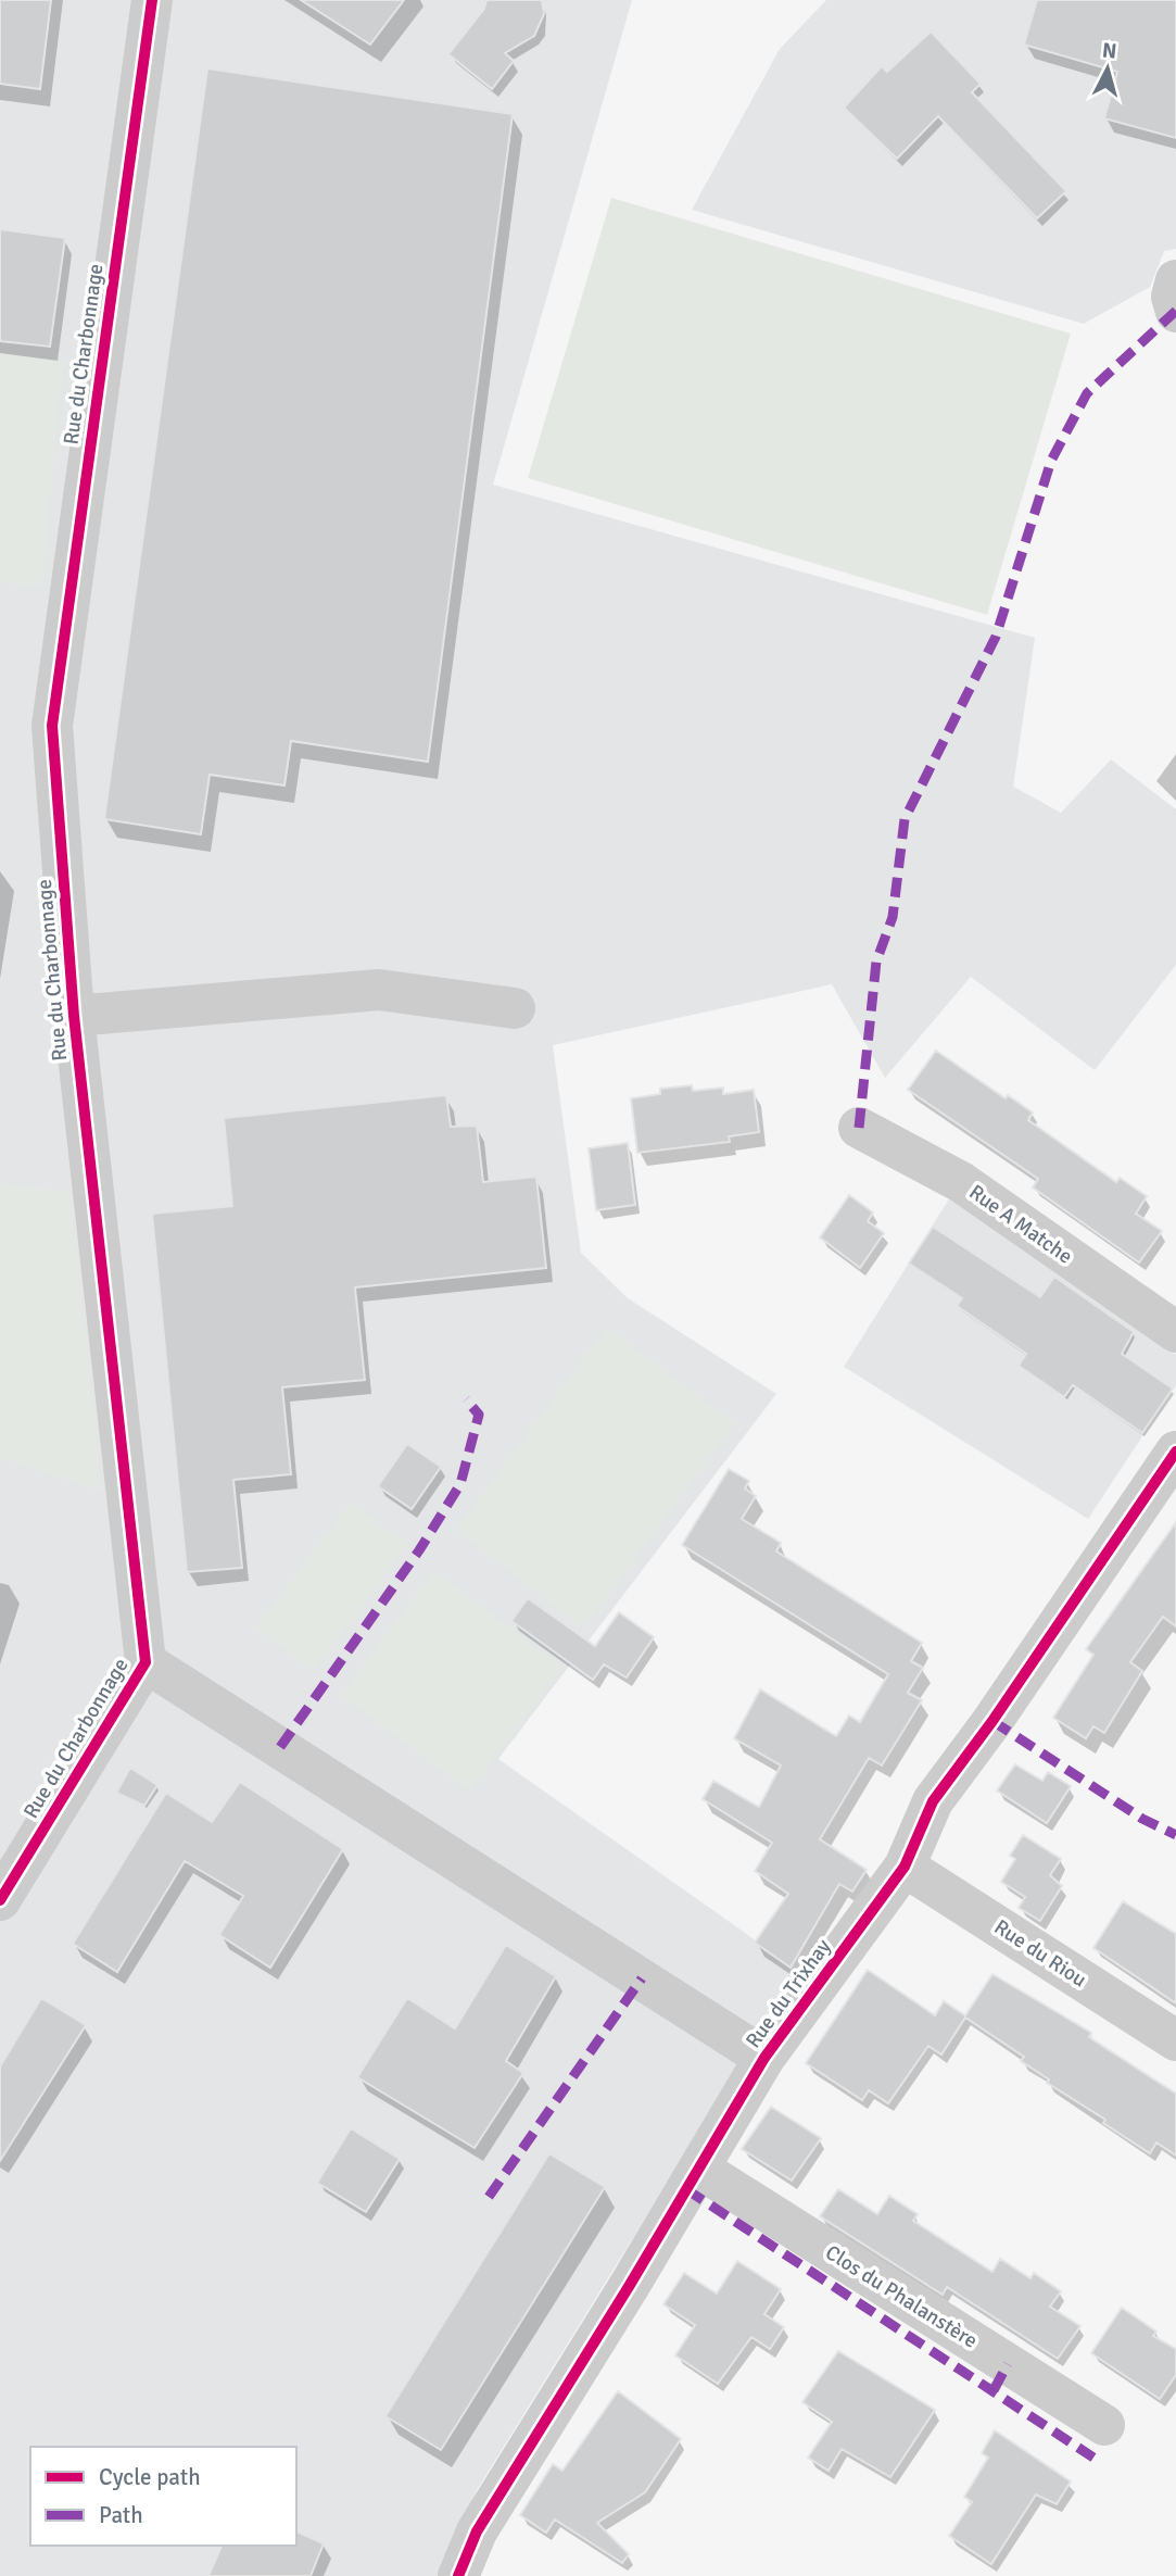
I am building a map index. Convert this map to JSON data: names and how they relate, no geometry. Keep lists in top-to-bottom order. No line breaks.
{"streets":{"street":["Rue du Charbonnage","Rue A Matche","Rue du Riou","Rue du Trixhay","Clos du Phalanstère"]},"crossings":[["Rue du Charbonnage","Rue du Trixhay"],["Rue du Riou","Rue du Trixhay"],["Rue du Trixhay","Clos du Phalanstère"]],"legend":["Cycle path","Path"],"north":"top"}
